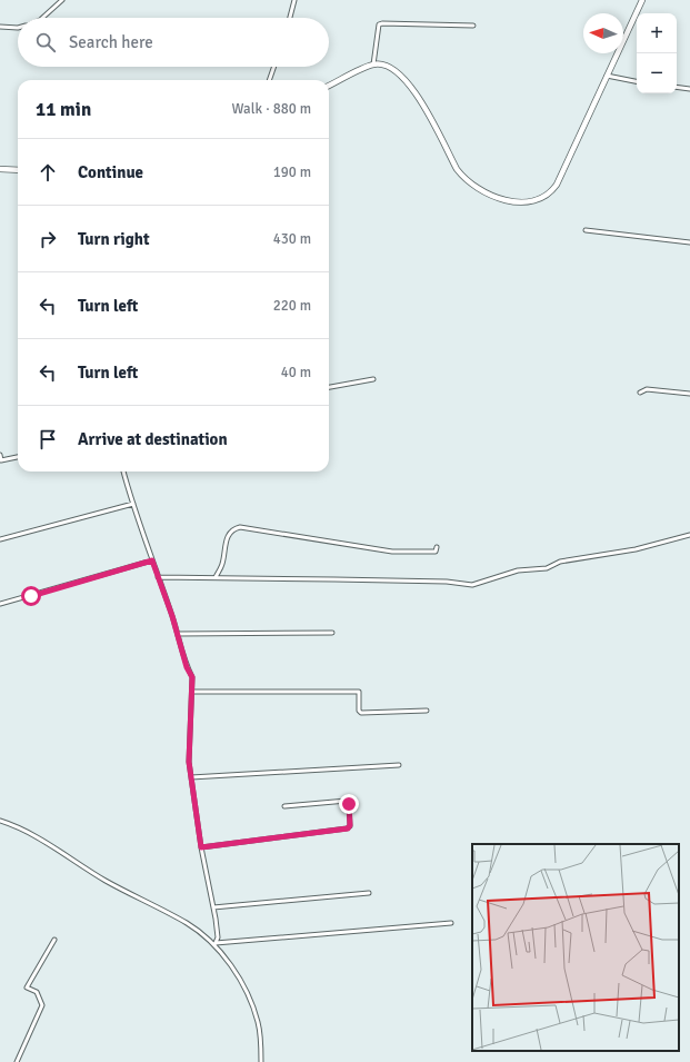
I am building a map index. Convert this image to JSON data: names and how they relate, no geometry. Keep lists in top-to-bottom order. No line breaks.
{"north":"left","page":{"map_buttons":["+","−"],"search":"Search here","heading":["11 min","Walk · 880 m"],"list":[["Continue","190 m"],["Turn right","430 m"],["Turn left","220 m"],["Turn left","40 m"],"Arrive at destination"]}}
